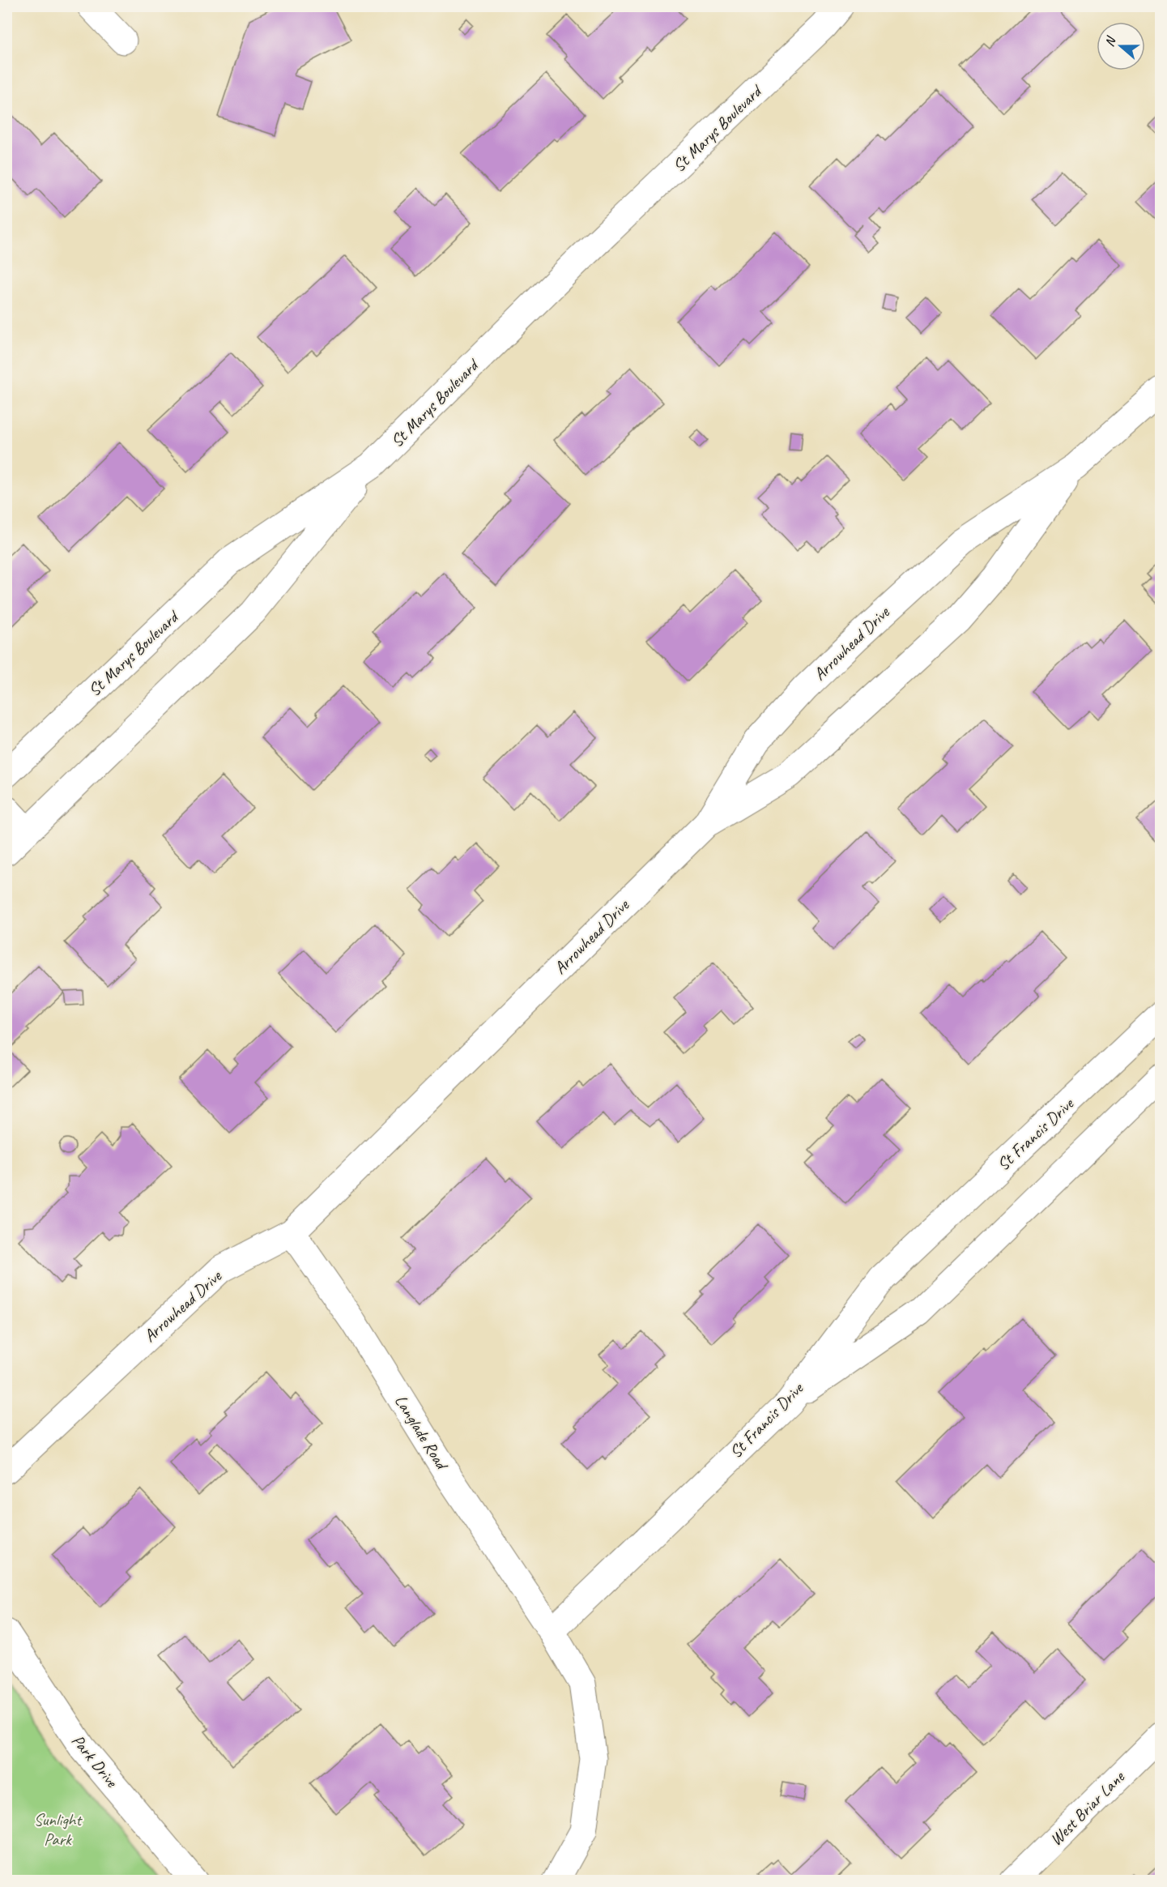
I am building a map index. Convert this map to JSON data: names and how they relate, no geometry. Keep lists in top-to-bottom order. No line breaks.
{"streets":{"street":["St Marys Boulevard","Arrowhead Drive","St Francis Drive","Langlade Road","Park Drive","West Briar Lane"]},"crossings":[["Arrowhead Drive","Langlade Road"],["St Francis Drive","Langlade Road"]],"parks":["Sunlight Park"],"north":"left"}
